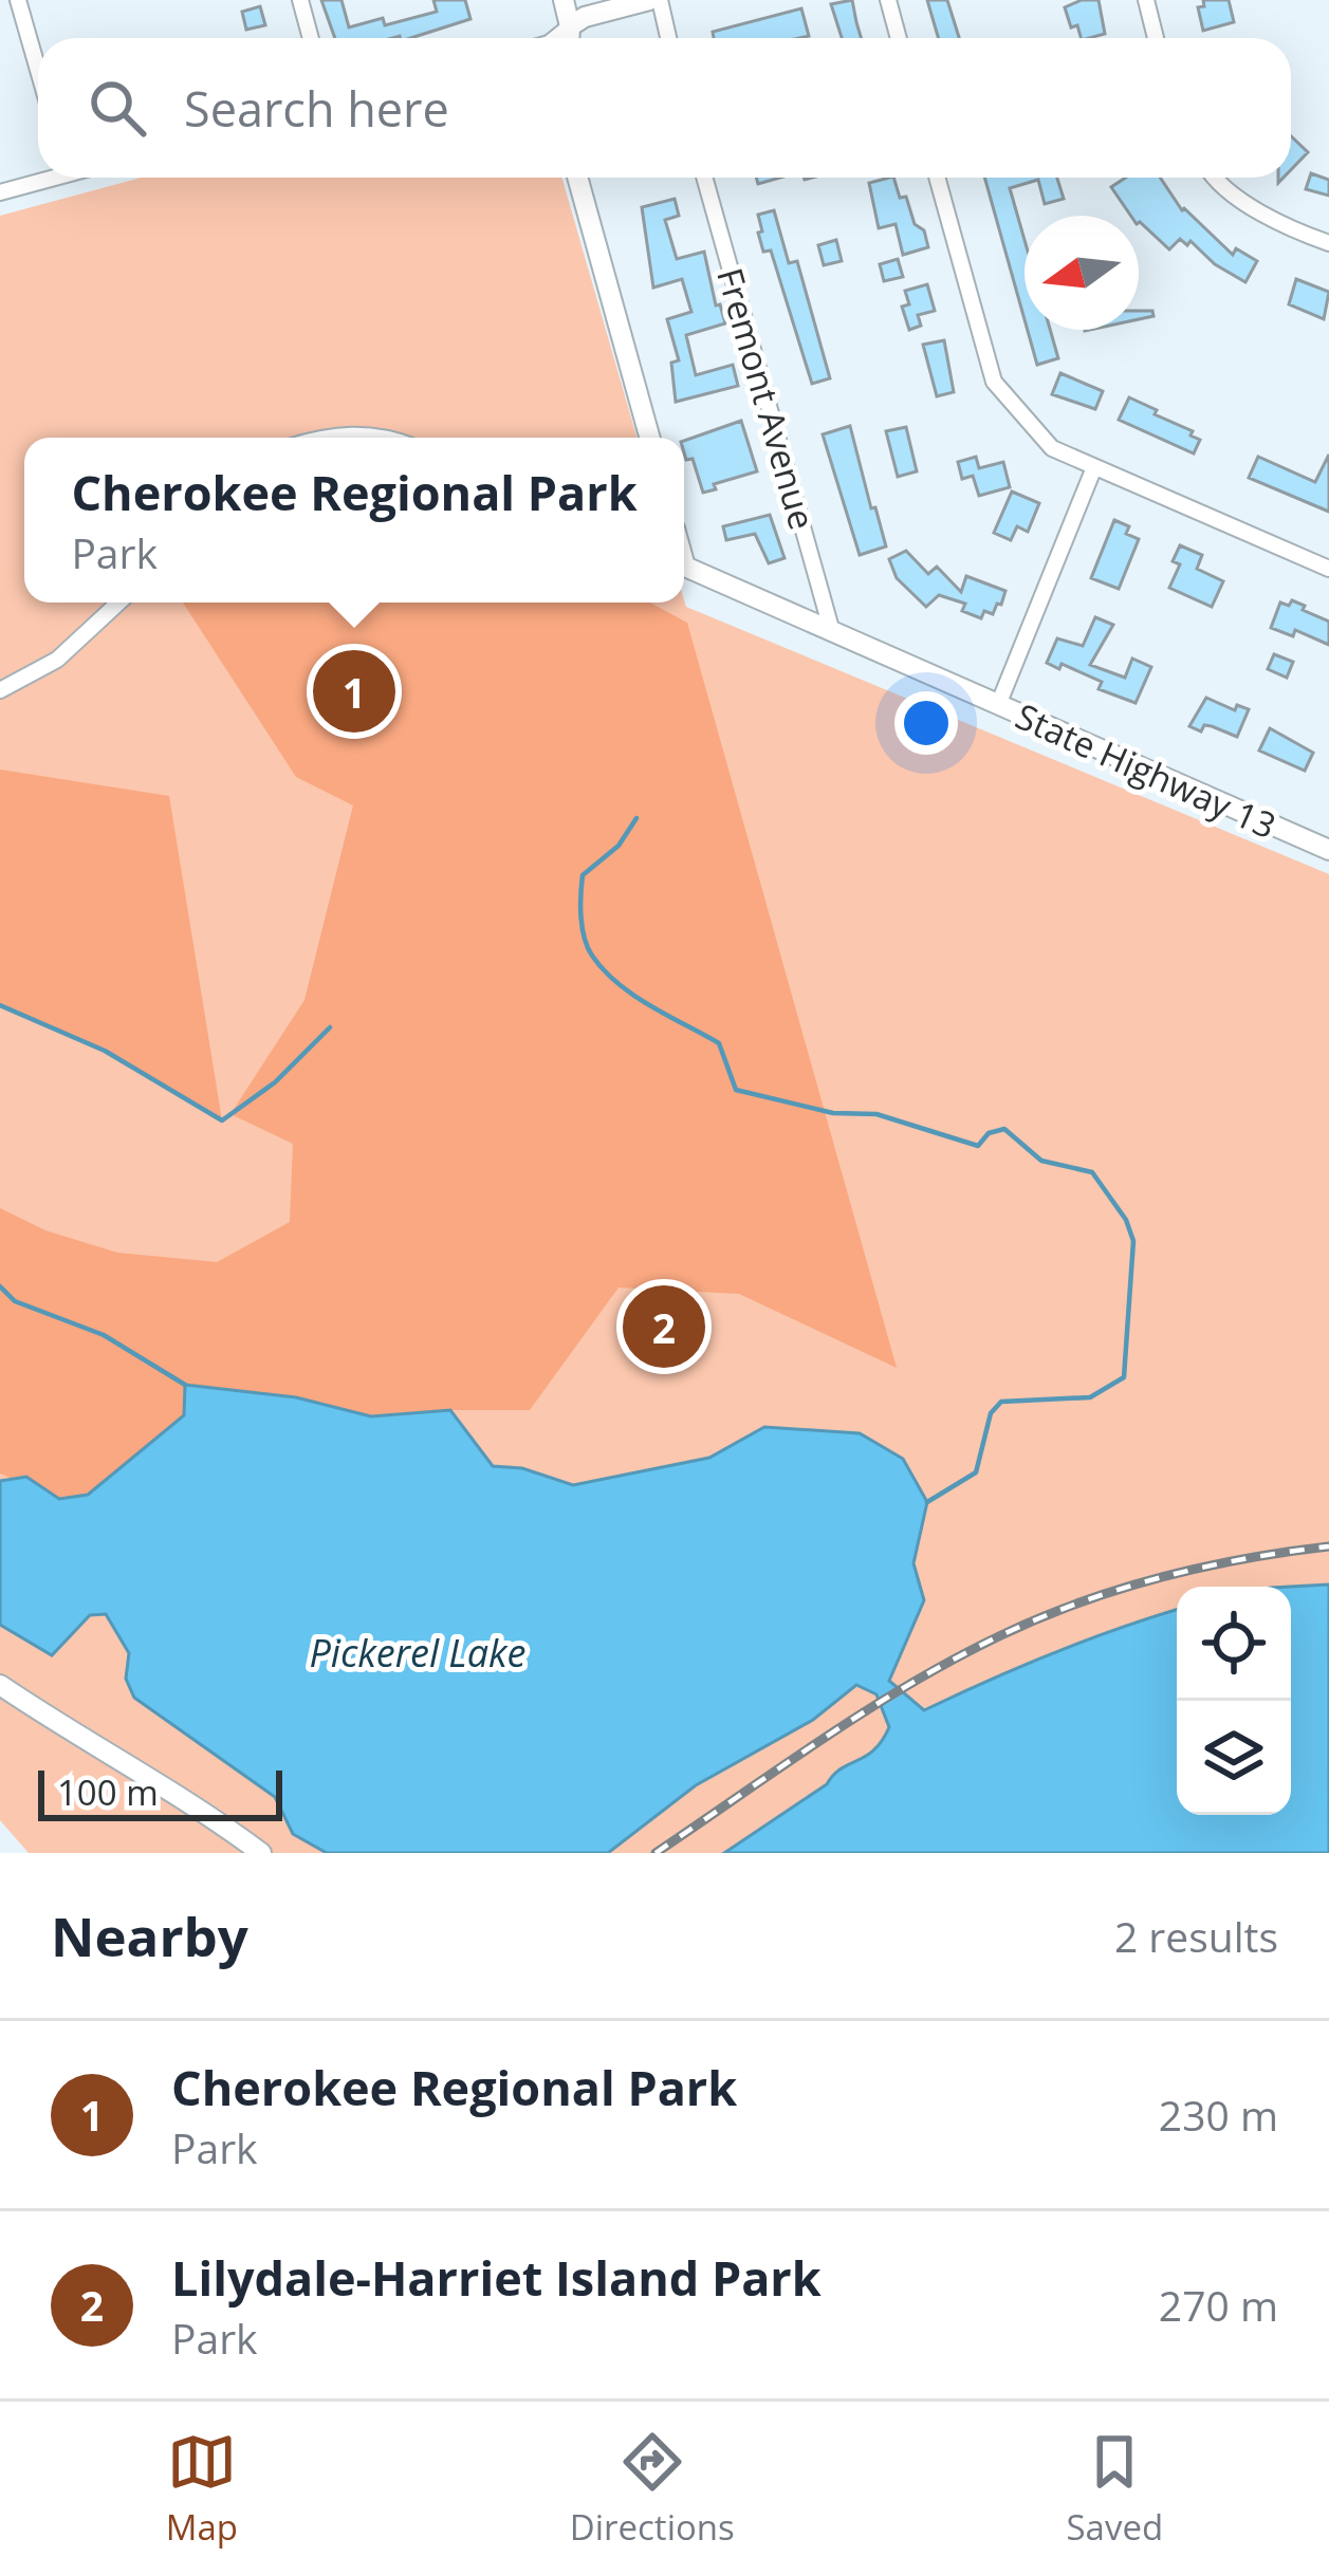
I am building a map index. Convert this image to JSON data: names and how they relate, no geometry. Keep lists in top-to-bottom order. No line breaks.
{"streets":{"street":["Fremont Avenue","State Highway 13"]},"crossings":[["Fremont Avenue","State Highway 13"]],"water":["Pickerel Lake"],"scale_bar":"100 m","north":"left","page":{"search":"Search here","popup":["Cherokee Regional Park","Park"],"pins":["1","2"],"scale":"100 m","heading":["Nearby","2 results"],"list":[{"mark":"1","name":"Cherokee Regional Park","note":"Park","value":"230 m"},{"mark":"2","name":"Lilydale-Harriet Island Park","note":"Park","value":"270 m"}],"nav":["Map","Directions","Saved"]}}
